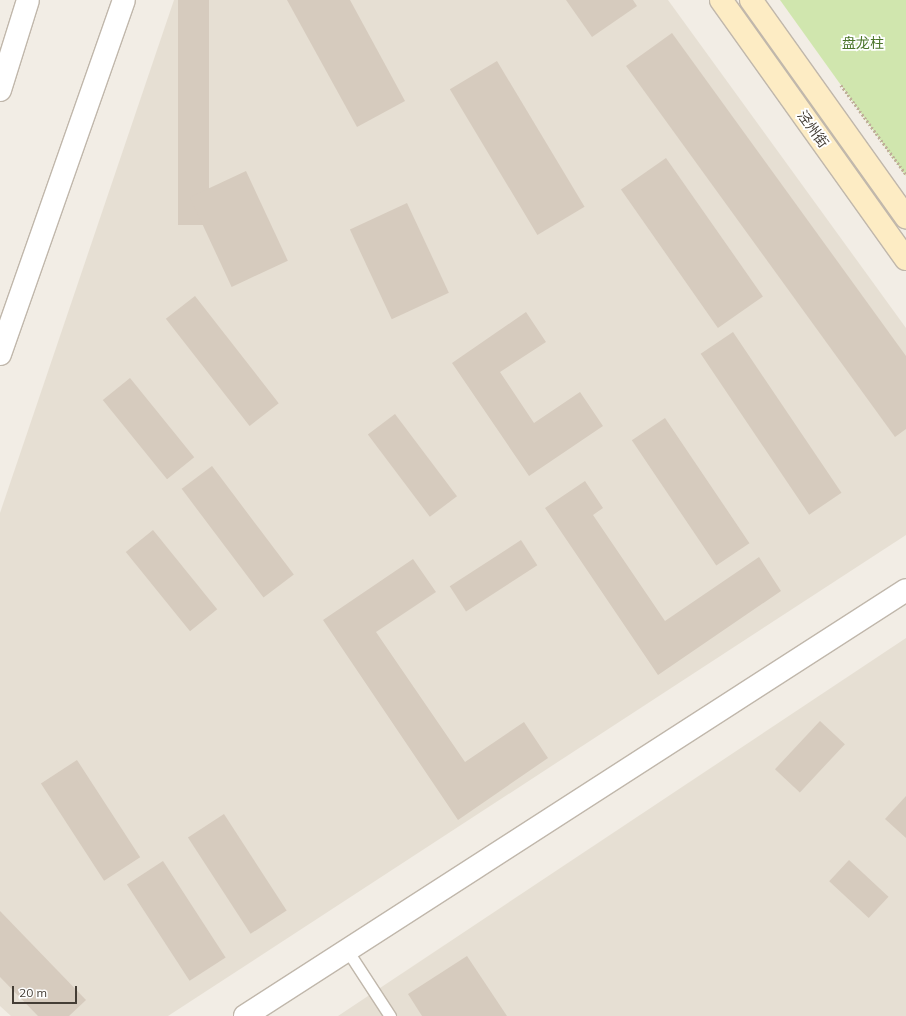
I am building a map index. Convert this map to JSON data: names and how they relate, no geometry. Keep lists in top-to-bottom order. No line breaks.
{"streets":{"main road":["泾州街"]},"parks":["盘龙柱"],"scale_bar":"20 m"}
